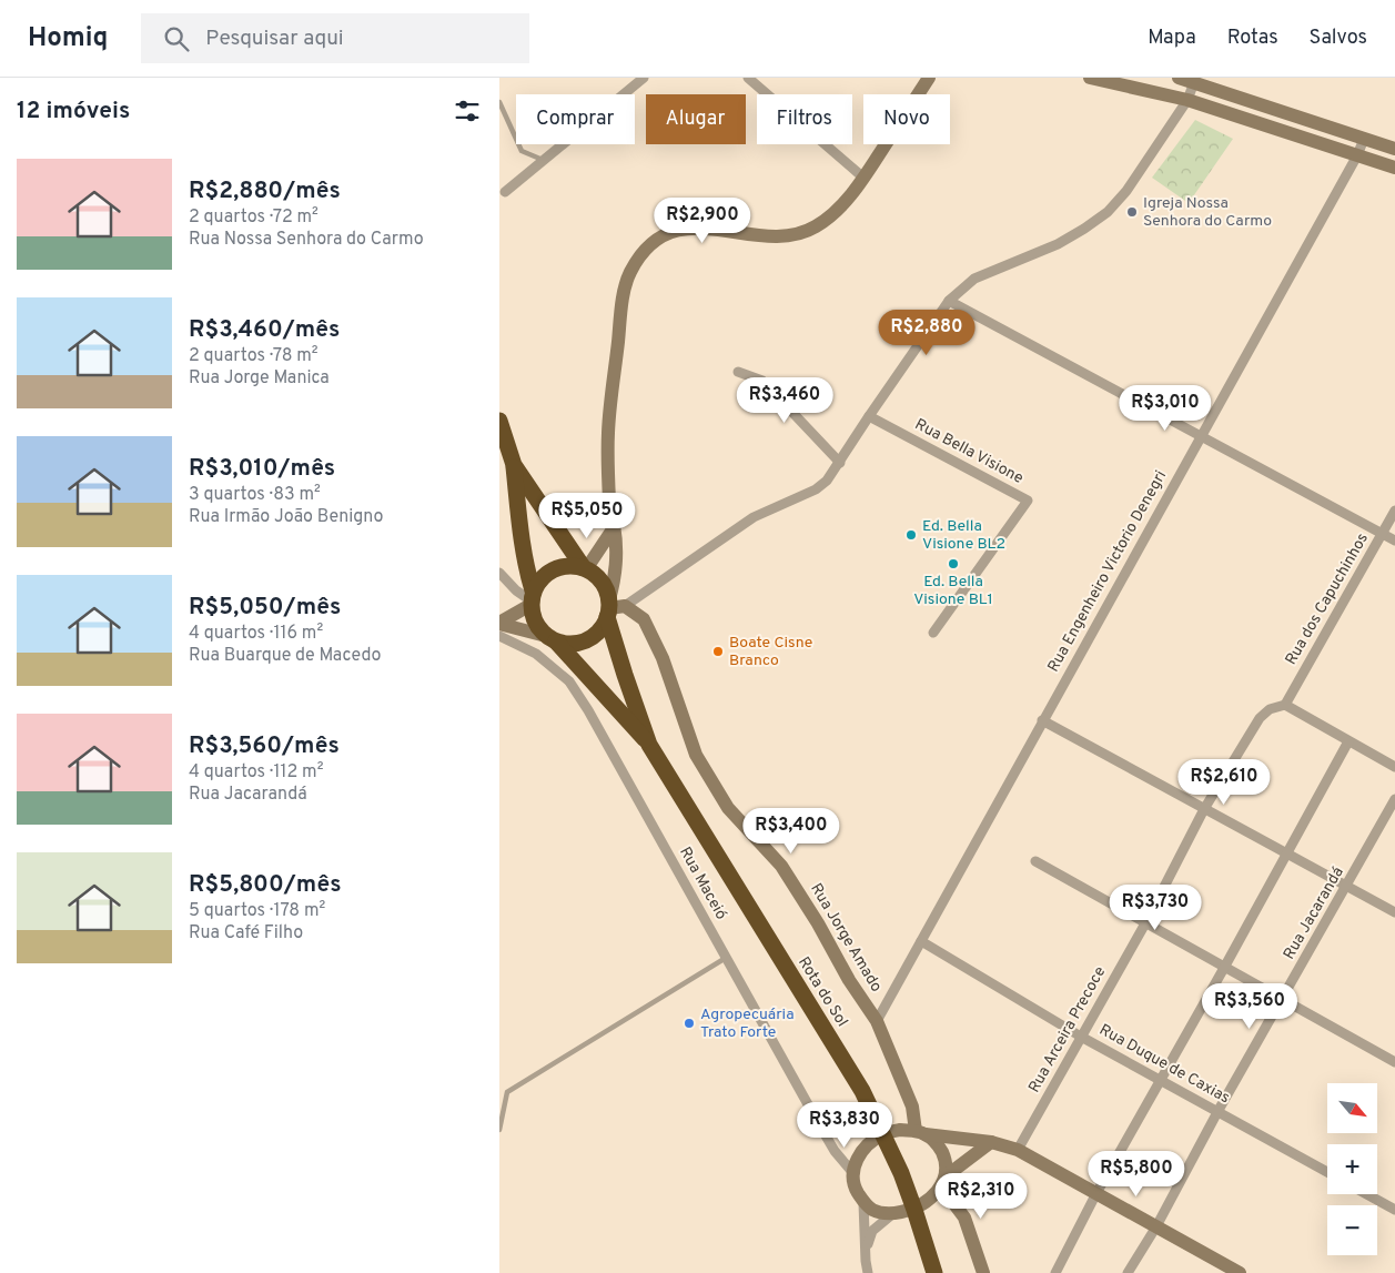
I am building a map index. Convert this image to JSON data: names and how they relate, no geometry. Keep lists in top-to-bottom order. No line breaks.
{"streets":{"highway":["Rota do Sol"],"main road":["Rua Jorge Amado"],"street":["Rua Bella Visione","Rua Engenheiro Victorio Denegri","Rua dos Capuchinhos","Rua Maceió","Rua Jacarandá","Rua Arceira Precoce","Rua Duque de Caxias"]},"crossings":[["Rua Engenheiro Victorio Denegri","Rua Jorge Amado"],["Rua Engenheiro Victorio Denegri","Rua Duque de Caxias"],["Rua dos Capuchinhos","Rua Arceira Precoce"],["Rua Jacarandá","Rua Duque de Caxias"],["Rua Jorge Amado","Rota do Sol"],["Rua Arceira Precoce","Rua Duque de Caxias"]],"places":["Igreja Nossa Senhora do Carmo","Ed. Bella Visione BL2","Ed. Bella Visione BL1","Boate Cisne Branco","Agropecuária Trato Forte"],"north":"bottom right","page":{"header":"Homiq","search":"Pesquisar aqui","nav":["Mapa","Rotas","Salvos"],"heading":"12 imóveis","chip":["Comprar","Alugar","Filtros","Novo"],"list":[{"name":"R$2,880/mês","note":"2 quartos · 72 m² · Rua Nossa Senhora do Carmo"},{"name":"R$3,460/mês","note":"2 quartos · 78 m² · Rua Jorge Manica"},{"name":"R$3,010/mês","note":"3 quartos · 83 m² · Rua Irmão João Benigno"},{"name":"R$5,050/mês","note":"4 quartos · 116 m² · Rua Buarque de Macedo"},{"name":"R$3,560/mês","note":"4 quartos · 112 m² · Rua Jacarandá"},{"name":"R$5,800/mês","note":"5 quartos · 178 m² · Rua Café Filho"}],"price":["R$2,900","R$2,880","R$3,460","R$3,010","R$5,050","R$2,610","R$3,400","R$3,730","R$3,560","R$3,830","R$5,800","R$2,310"],"map_buttons":["+","−"]}}
